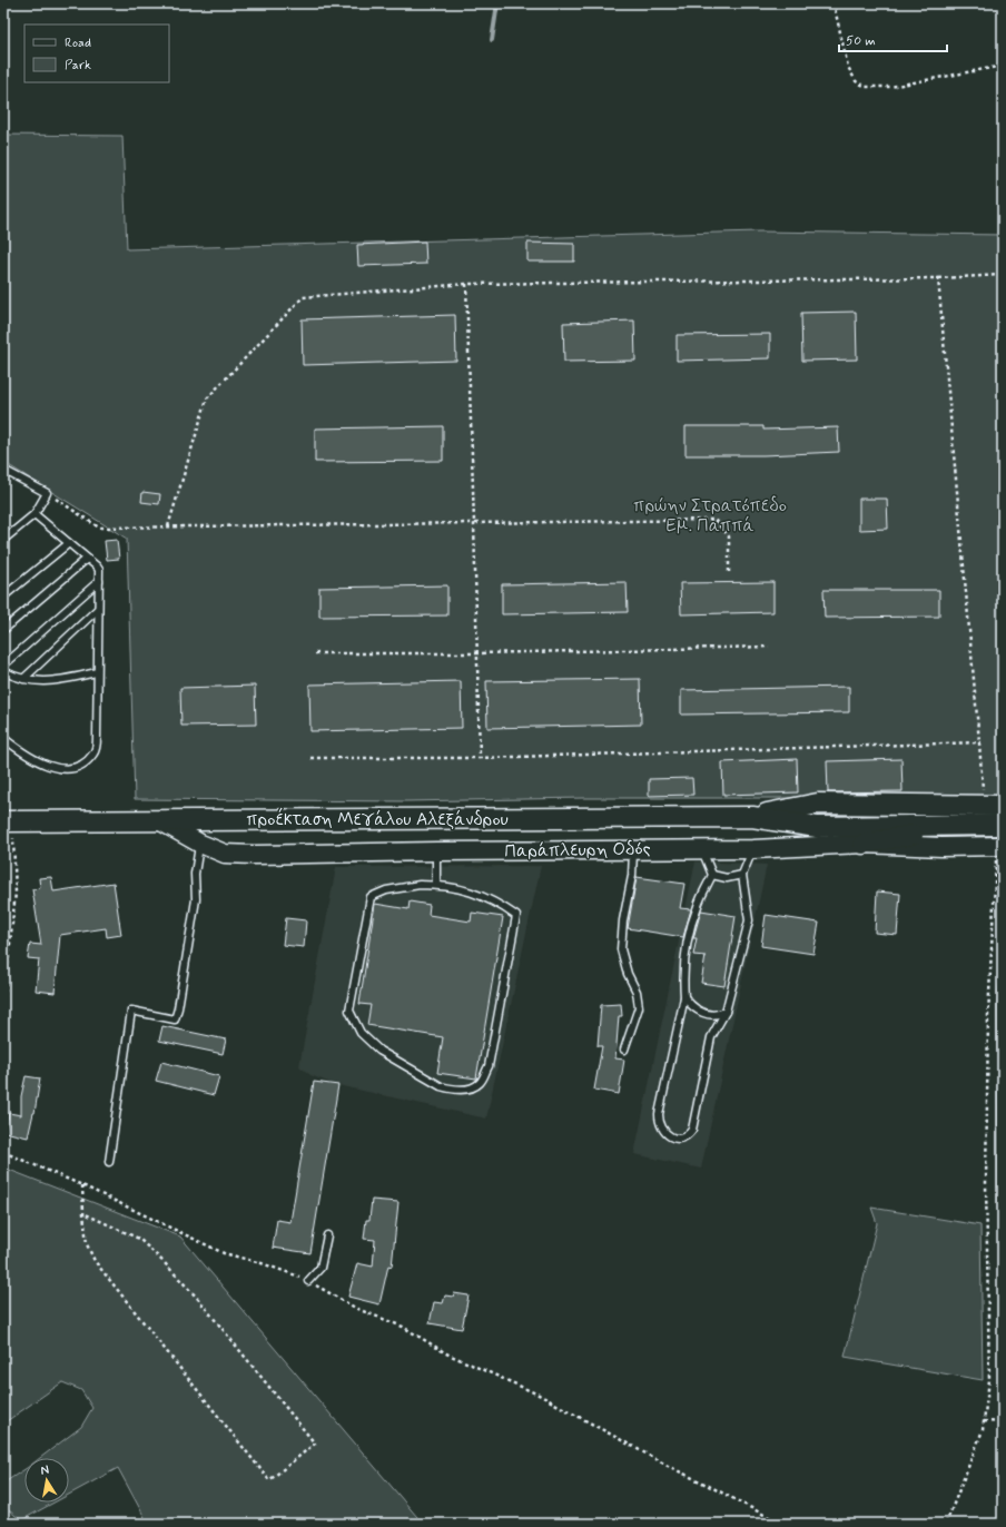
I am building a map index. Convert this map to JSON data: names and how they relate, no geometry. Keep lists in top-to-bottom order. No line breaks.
{"streets":{"main road":["προέκταση Μεγάλου Αλεξάνδρου"],"street":["Παράπλευρη Οδός"]},"crossings":[["προέκταση Μεγάλου Αλεξάνδρου","Παράπλευρη Οδός"]],"parks":["πρώην Στρατόπεδο Εμ. Παππά"],"legend":["Road","Park"],"scale_bar":"50 m","north":"top"}
